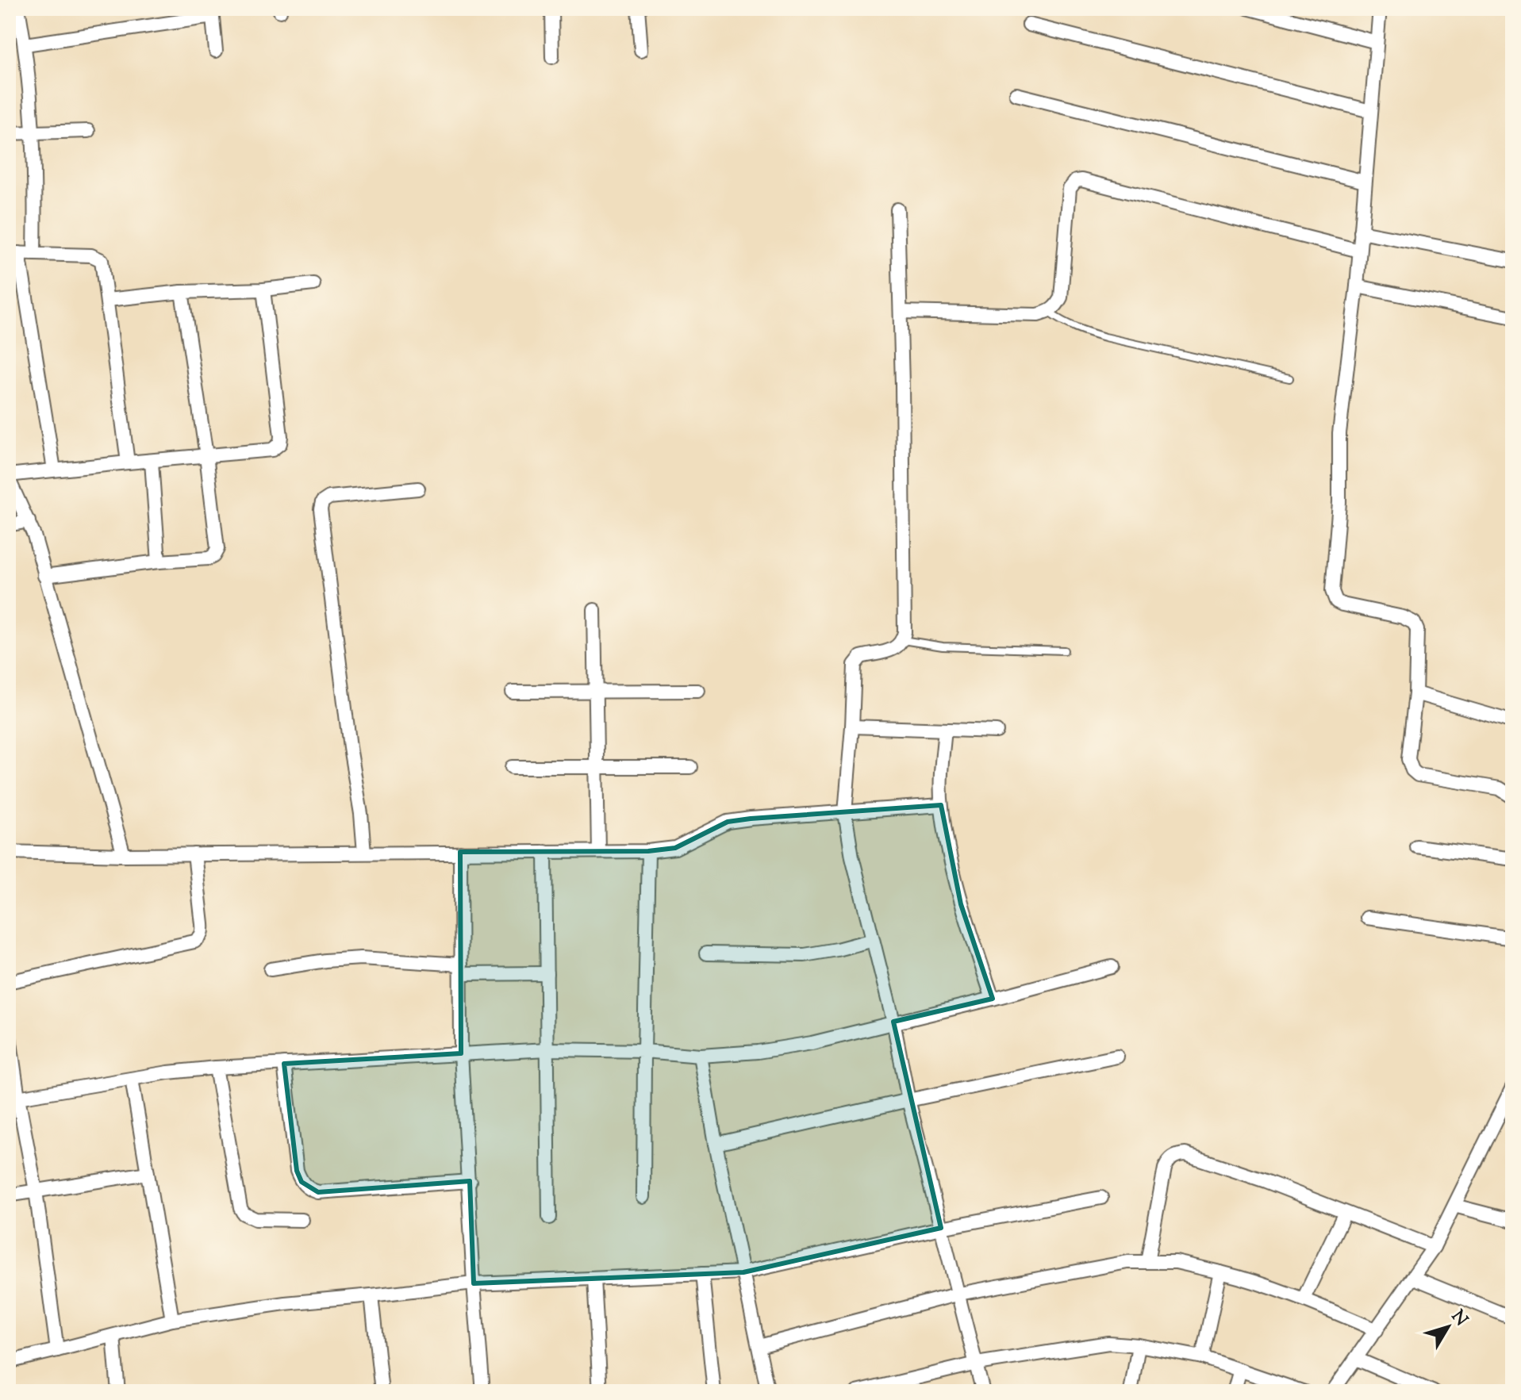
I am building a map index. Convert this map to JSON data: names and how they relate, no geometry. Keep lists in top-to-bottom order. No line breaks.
{"north":"top right"}
